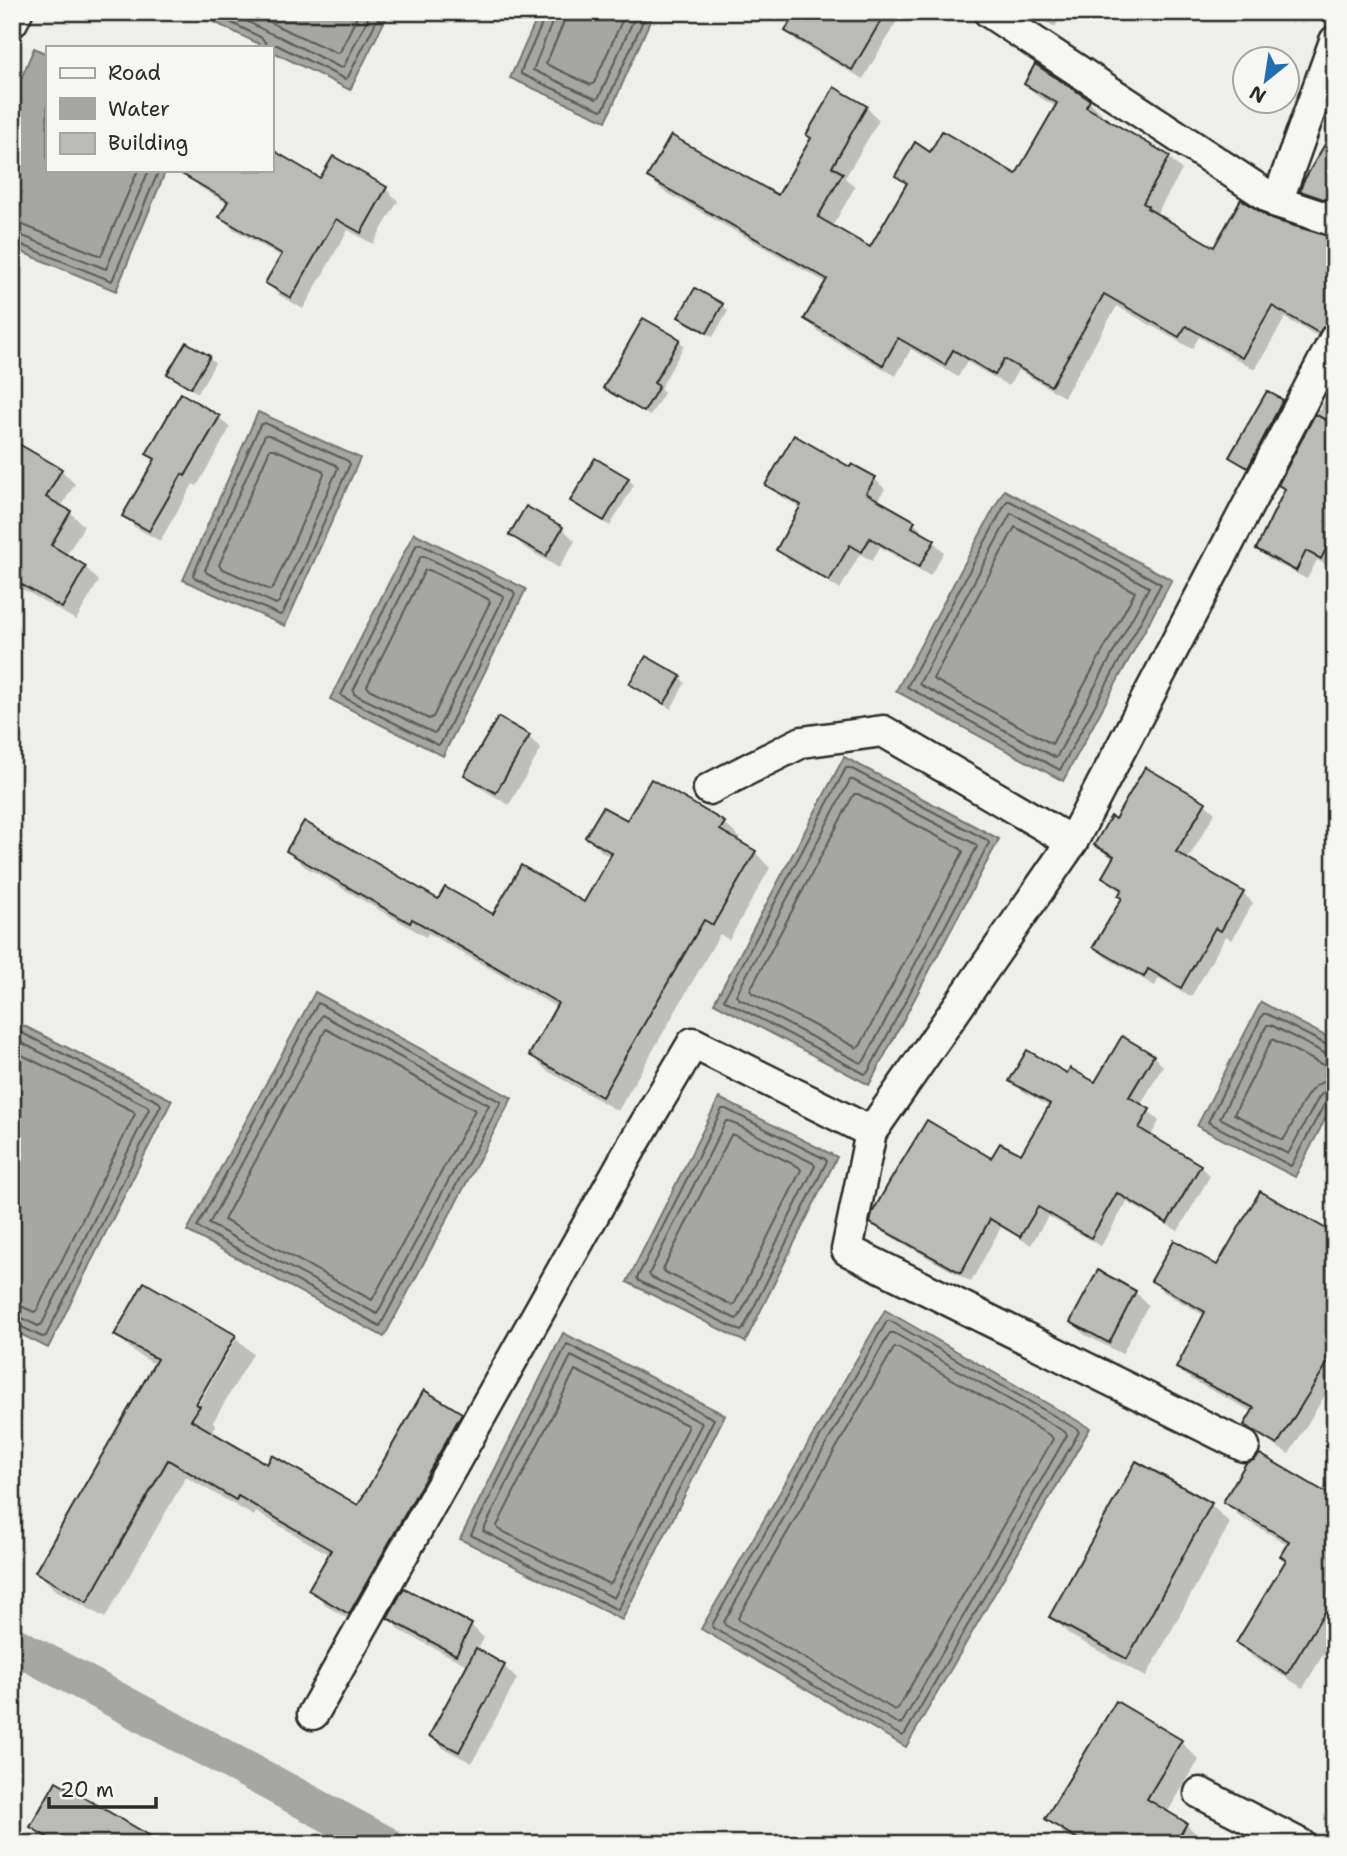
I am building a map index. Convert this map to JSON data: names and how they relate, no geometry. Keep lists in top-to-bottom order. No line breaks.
{"legend":["Road","Water","Building"],"scale_bar":"20 m","north":"bottom left"}
